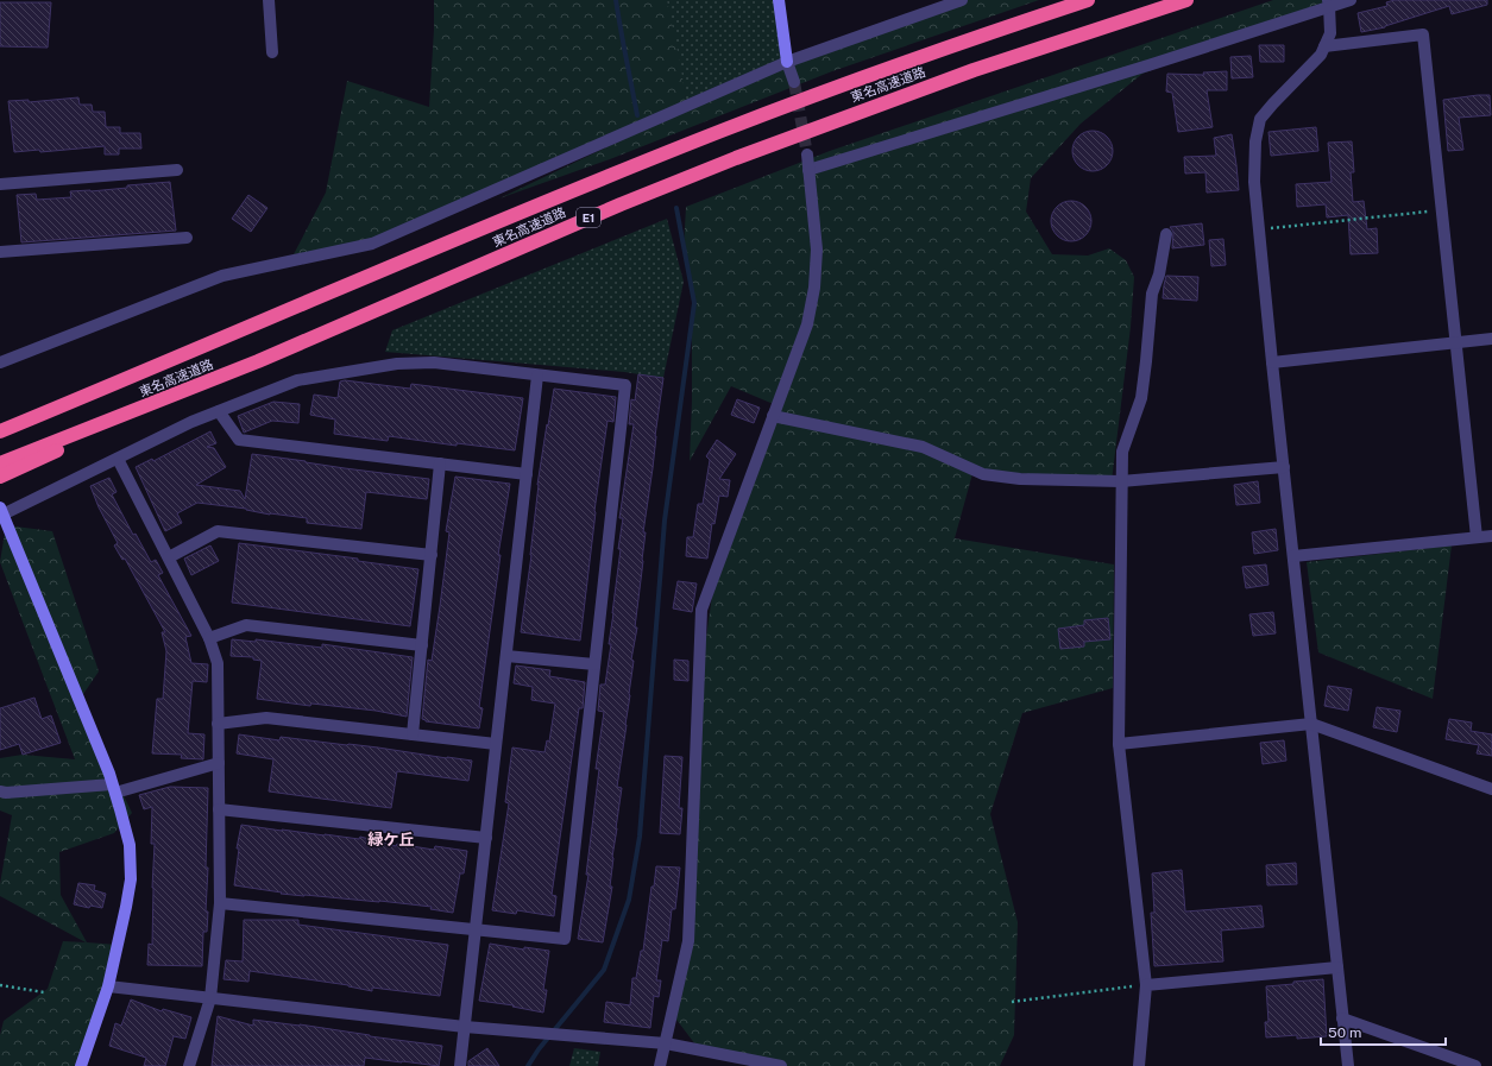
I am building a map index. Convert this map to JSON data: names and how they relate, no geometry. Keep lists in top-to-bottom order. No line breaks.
{"streets":{"highway":["東名高速道路","E1"]},"districts":["緑ケ丘"],"scale_bar":"50 m"}
